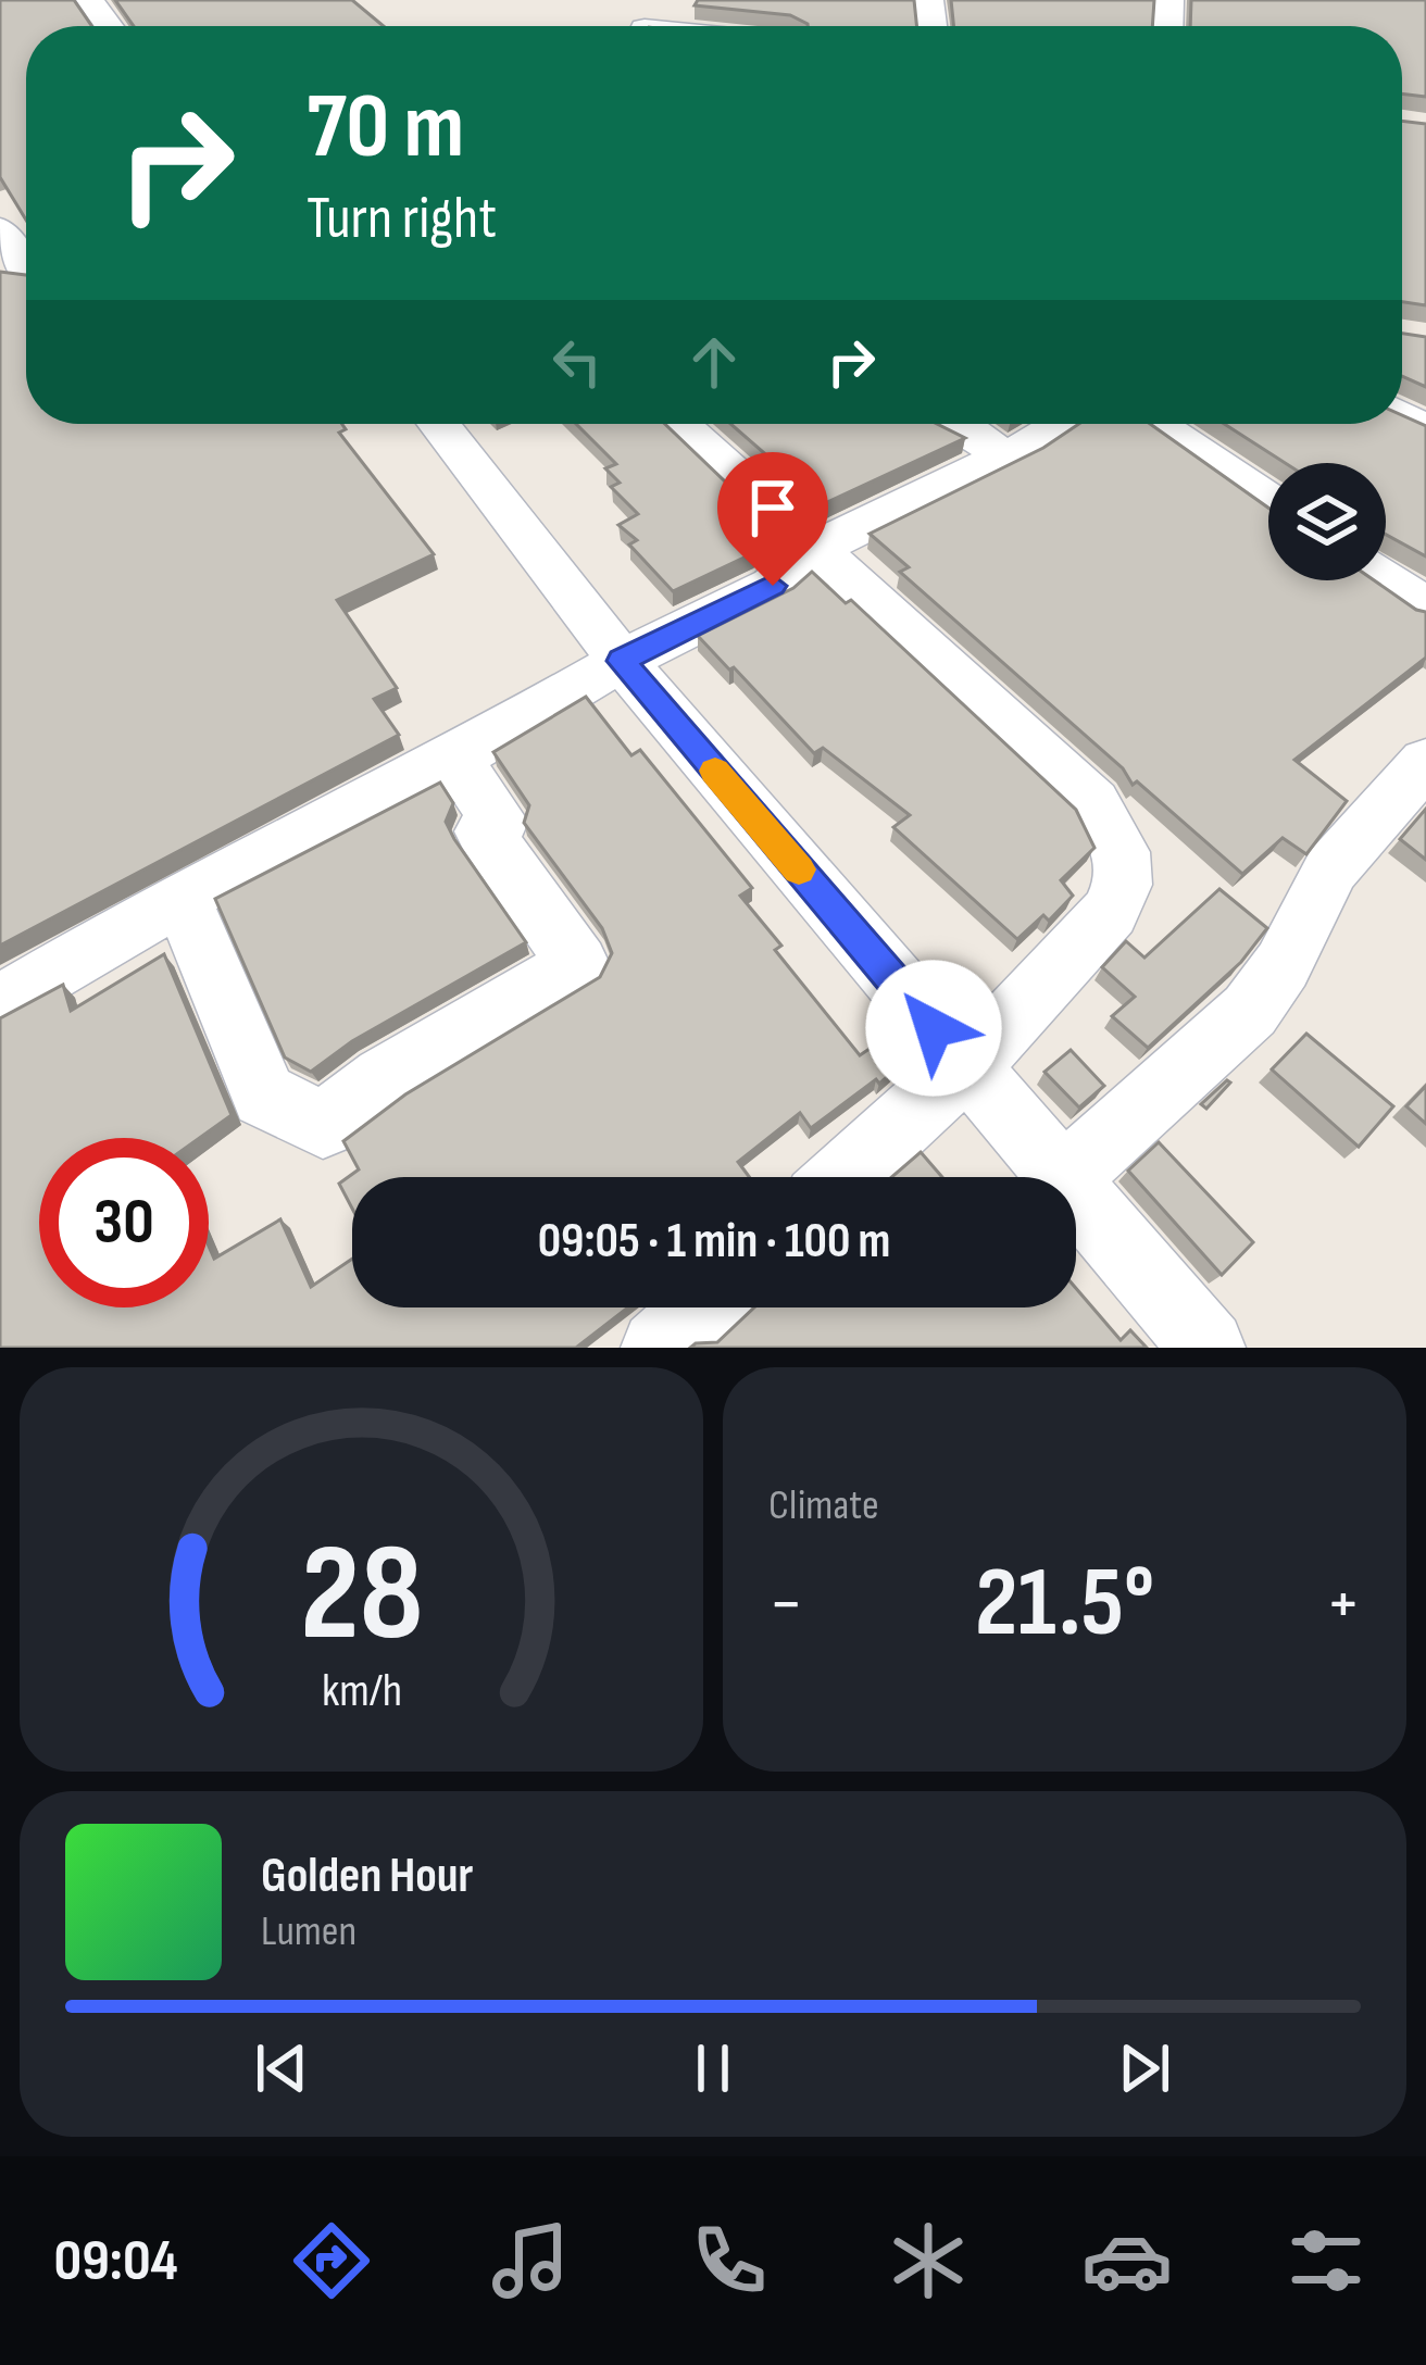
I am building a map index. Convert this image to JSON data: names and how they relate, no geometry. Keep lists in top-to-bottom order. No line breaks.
{"page":{"turn":["70 m","Turn right"],"limit":"30","trip":"09:05 · 1 min · 100 m","tile":"Climate","heat":["−","21.5°","+"],"song":["Golden Hour","Lumen"],"tabs":"09:04","gauge":["28","km/h"]}}
